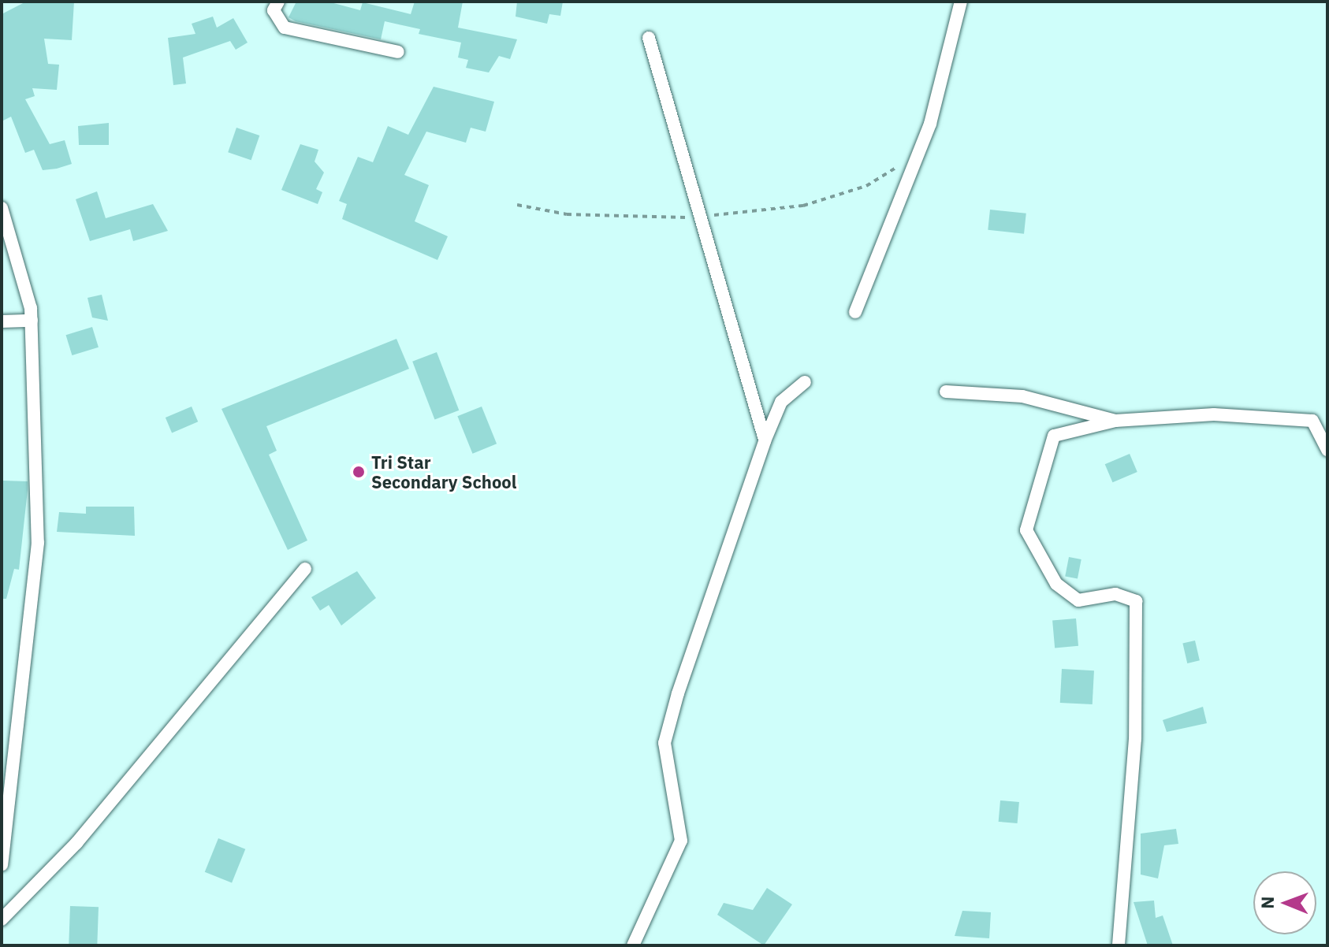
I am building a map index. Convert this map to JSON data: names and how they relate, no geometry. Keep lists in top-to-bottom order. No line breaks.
{"places":["Tri Star Secondary School"],"north":"left"}
